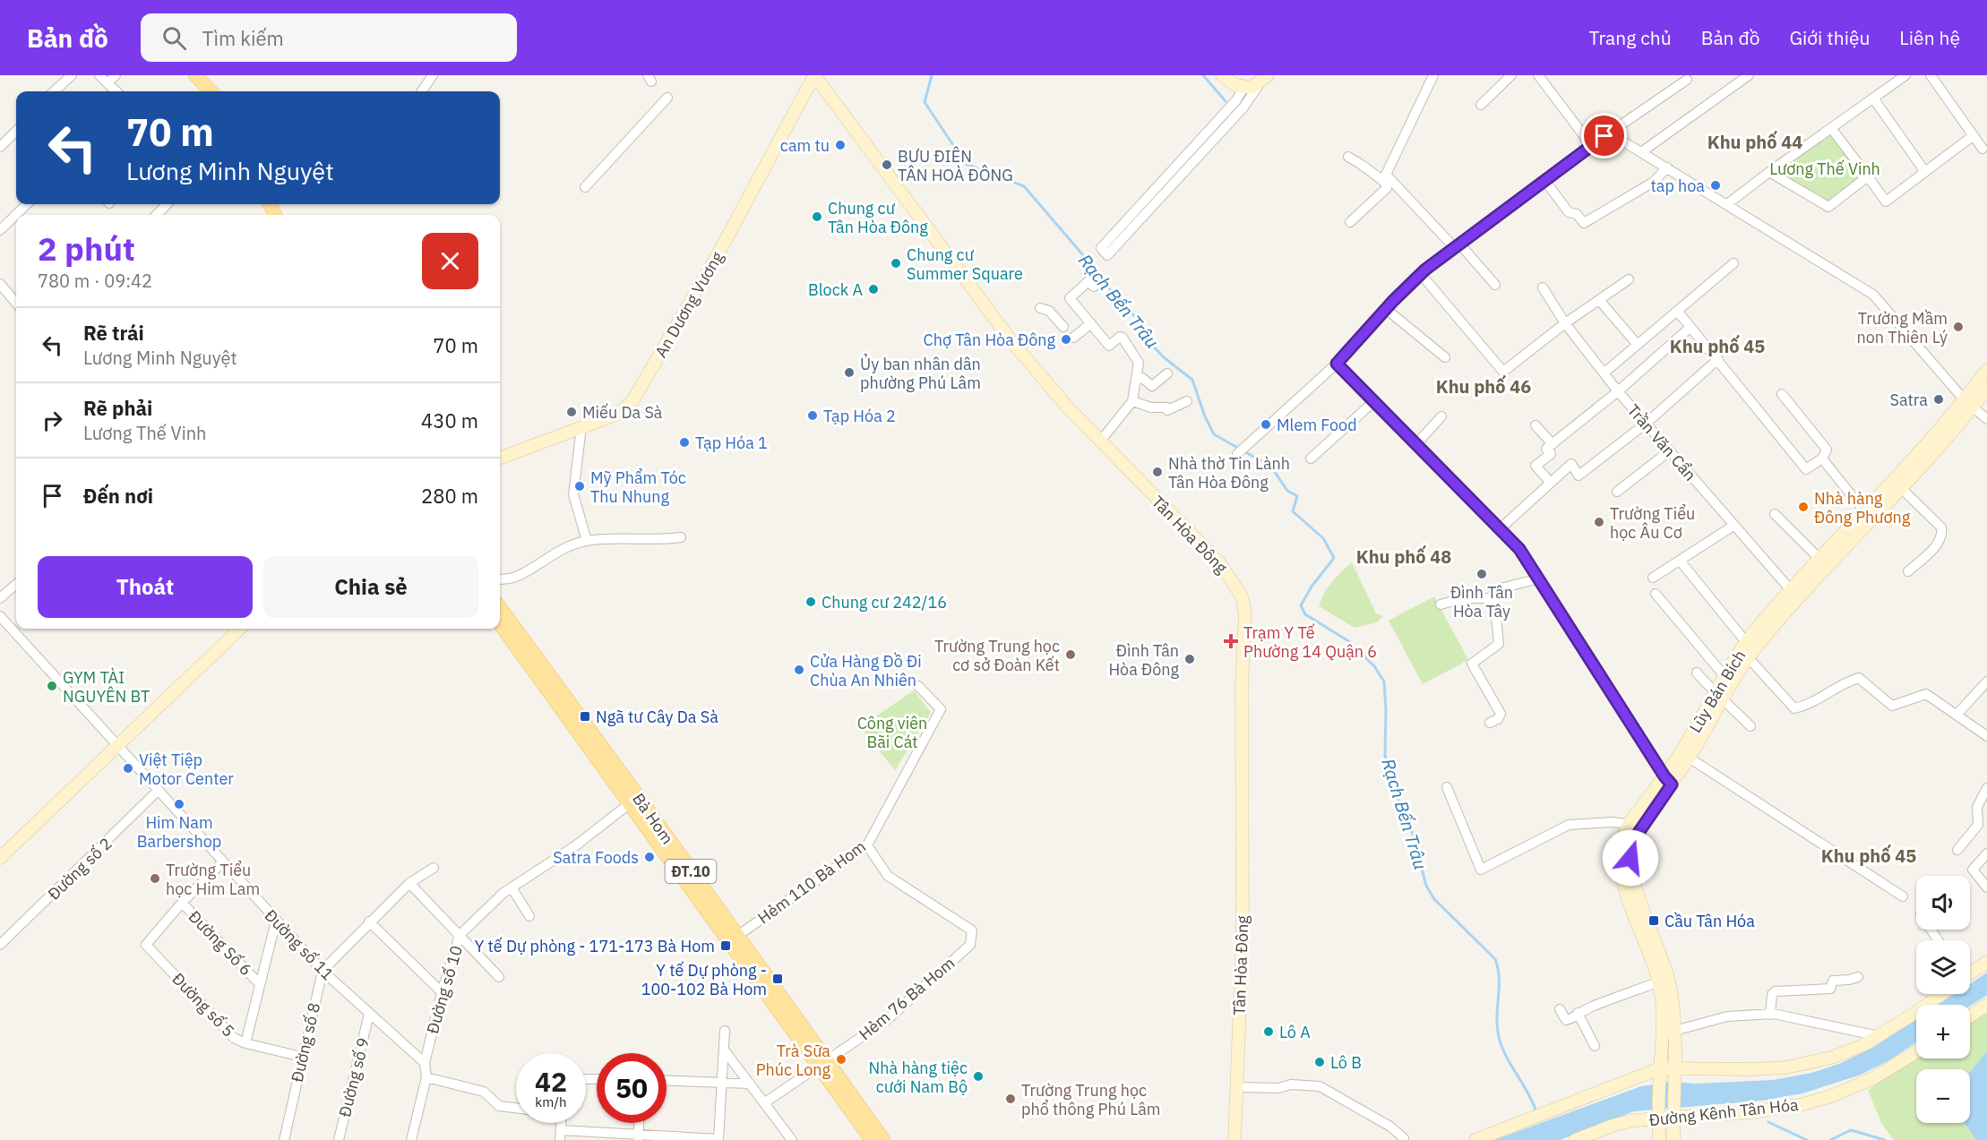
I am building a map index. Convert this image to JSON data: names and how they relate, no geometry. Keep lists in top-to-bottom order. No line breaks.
{"streets":{"main road":["An Dương Vương","Tân Hòa Đông","Lũy Bán Bích","Bà Hom","ĐT.10","Đường Kênh Tân Hóa"],"street":["Trần Văn Cẩn","Đường số 2","Hẻm 110 Bà Hom","Đường Số 6","Đường số 11","Đường số 10","Hẻm 76 Bà Hom","Đường số 5","Đường số 8","Đường số 9"]},"crossings":[["An Dương Vương","Tân Hòa Đông"],["Trần Văn Cẩn","Lũy Bán Bích"],["Bà Hom","Hẻm 110 Bà Hom"],["Bà Hom","Đường số 10"],["Bà Hom","Hẻm 76 Bà Hom"],["Đường số 2","Đường số 11"],["Hẻm 110 Bà Hom","Hẻm 76 Bà Hom"],["Đường Số 6","Đường số 5"],["Đường số 11","Đường số 10"],["Đường số 11","Đường số 8"],["Đường số 11","Đường số 9"],["Đường số 5","Đường số 8"]],"districts":["Khu phố 44","Khu phố 45","Khu phố 46","Khu phố 48","Khu phố 45"],"water":["Rạch Bến Trâu"],"parks":["Lương Thế Vinh","Công viên Bãi Cát"],"places":{"other":["cam tu","BƯU ĐIỆN TÂN HOÀ ĐÔNG","tap hoa","Chung cư Tân Hòa Đông","Chung cư Summer Square","Block A","Trường Mầm non Thiên Lý","Chợ Tân Hòa Đông","Ủy ban nhân dân phường Phú Lâm","Satra","Miếu Da Sà","Tạp Hóa 2","Mlem Food","Tạp Hóa 1","Nhà thờ Tin Lành Tân Hòa Đông","Mỹ Phẩm Tóc Thu Nhung","Nhà hàng Đông Phương","Trường Tiểu học Âu Cơ","Đình Tân Hòa Tây","Chung cư 242/16","Trường Trung học cơ sở Đoàn Kết","Đình Tân Hòa Đông","Cửa Hàng Đồ Đi Chùa An Nhiên","GYM TÀI NGUYÊN BT","Việt Tiệp Motor Center","Him Nam Barbershop","Satra Foods","Trường Tiểu học Him Lam","Lô A","Trà Sữa Phúc Long","Lô B","Nhà hàng tiệc cưới Nam Bộ","Trường Trung học phổ thông Phú Lâm"],"health":["Trạm Y Tế Phường 14 Quận 6"],"transit":["Ngã tư Cây Da Sà","Cầu Tân Hóa","Y tế Dự phòng - 171-173 Bà Hom","Y tế Dự phòng - 100-102 Bà Hom"]},"page":{"header":"Bản đồ","search":"Tìm kiếm","nav":["Trang chủ","Bản đồ","Giới thiệu","Liên hệ"],"turn":["70 m","Lương Minh Nguyệt"],"heading":["2 phút","780 m · 09:42"],"list":[{"name":"Rẽ trái","note":"Lương Minh Nguyệt","value":"70 m"},{"name":"Rẽ phải","note":"Lương Thế Vinh","value":"430 m"},{"name":"Đến nơi","value":"280 m"}],"buttons":["Thoát","Chia sẻ"],"map_buttons":["+","−"],"speed":"42 km/h","limit":"50"}}
